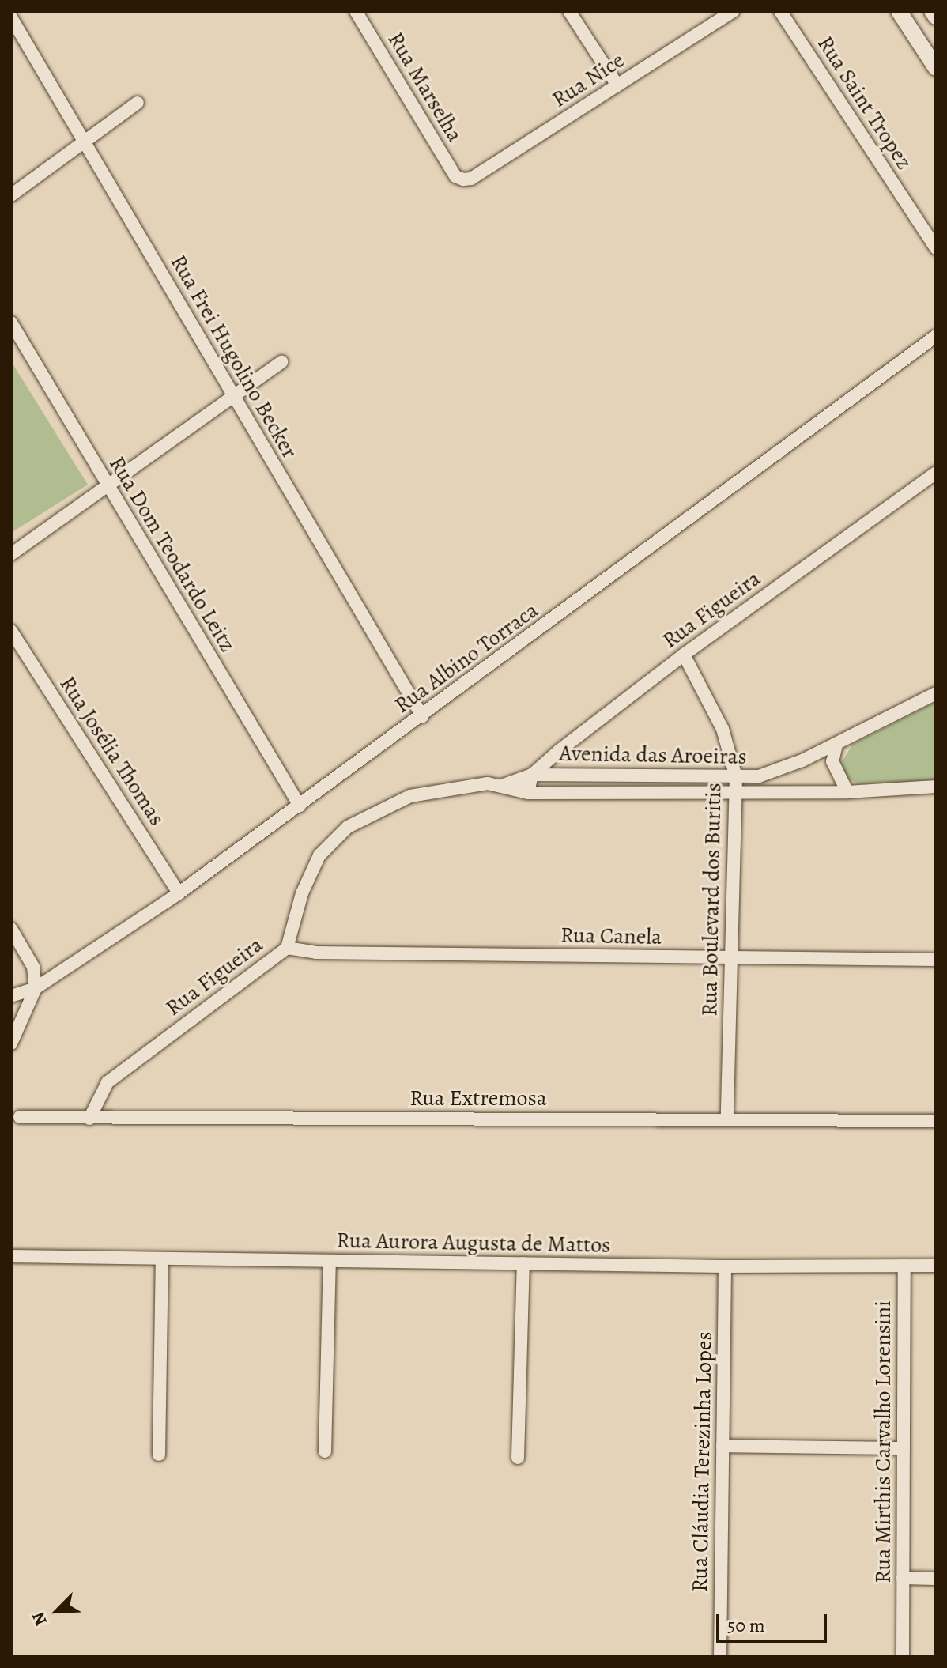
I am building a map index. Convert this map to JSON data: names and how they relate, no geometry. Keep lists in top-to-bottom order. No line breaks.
{"streets":{"street":["Rua Nice","Rua Marselha","Rua Saint Tropez","Rua Frei Hugolino Becker","Rua Dom Teodardo Leitz","Rua Figueira","Rua Albino Torraca","Rua Josélia Thomas","Avenida das Aroeiras","Rua Boulevard dos Buritis","Rua Canela","Rua Extremosa","Rua Aurora Augusta de Mattos","Rua Mirthis Carvalho Lorensini","Rua Cláudia Terezinha Lopes"]},"crossings":[["Rua Nice","Rua Marselha"],["Rua Frei Hugolino Becker","Rua Albino Torraca"],["Rua Dom Teodardo Leitz","Rua Albino Torraca"],["Rua Figueira","Avenida das Aroeiras"],["Rua Figueira","Rua Boulevard dos Buritis"],["Rua Figueira","Rua Canela"],["Rua Figueira","Rua Extremosa"],["Rua Albino Torraca","Rua Josélia Thomas"],["Avenida das Aroeiras","Rua Boulevard dos Buritis"],["Rua Boulevard dos Buritis","Rua Canela"],["Rua Boulevard dos Buritis","Rua Extremosa"],["Rua Aurora Augusta de Mattos","Rua Mirthis Carvalho Lorensini"],["Rua Aurora Augusta de Mattos","Rua Cláudia Terezinha Lopes"]],"scale_bar":"50 m","north":"bottom left"}
